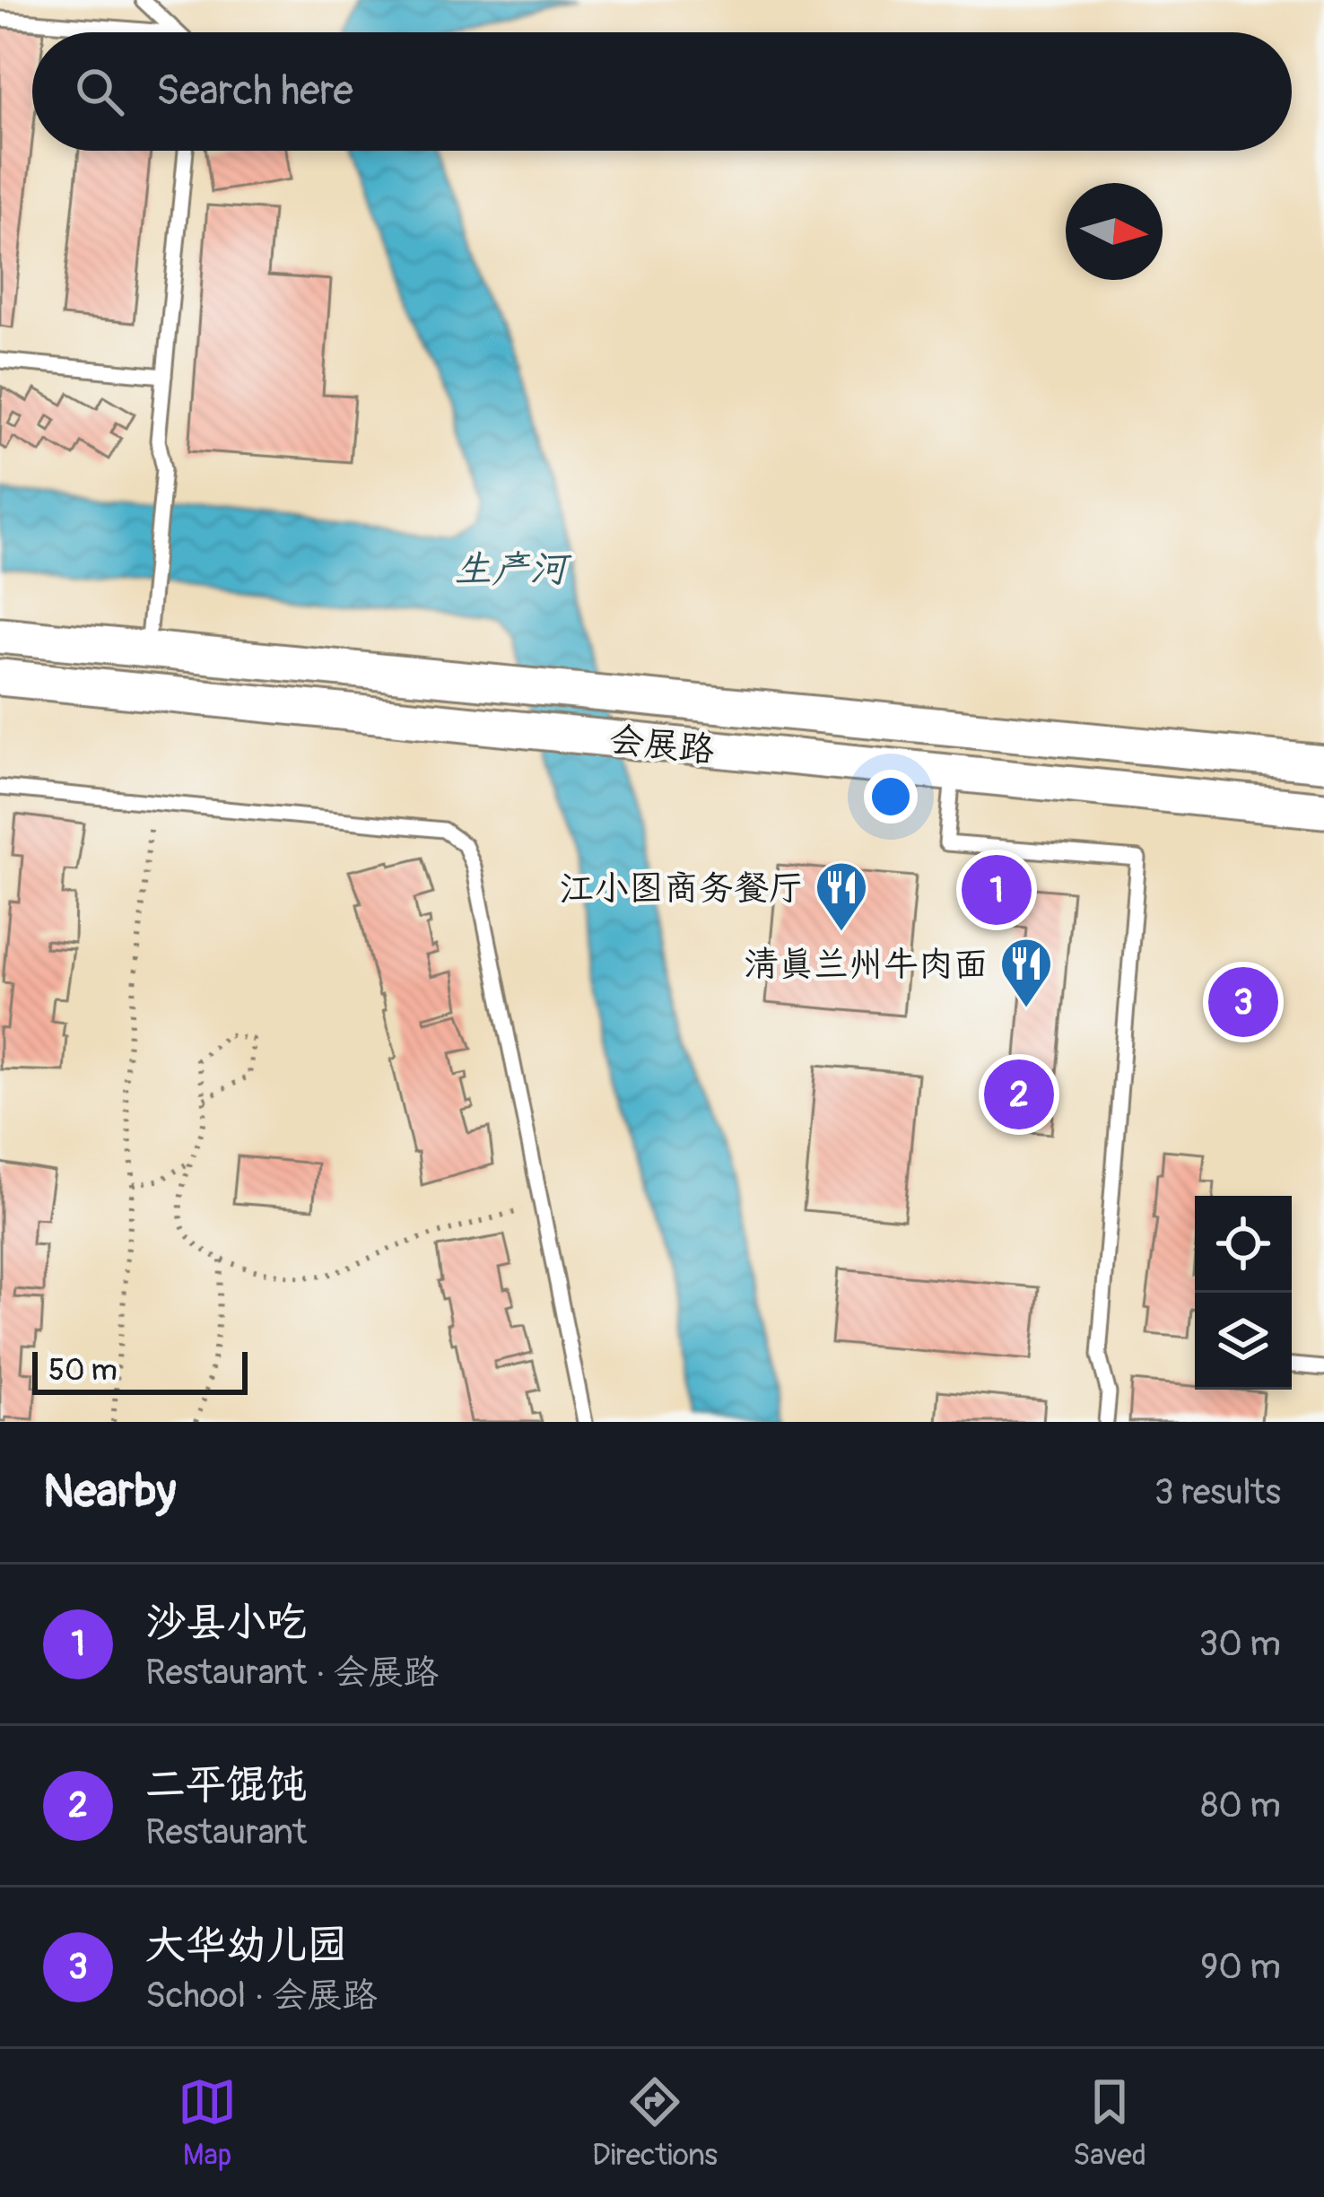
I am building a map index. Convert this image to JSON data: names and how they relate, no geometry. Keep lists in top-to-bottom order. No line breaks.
{"streets":{"street":["会展路"]},"water":["生产河"],"places":{"restaurant":["江小图商务餐厅","清真兰州牛肉面"]},"scale_bar":"50 m","north":"right","page":{"search":"Search here","pins":["1","3","2"],"scale":"50 m","heading":["Nearby","3 results"],"list":[{"mark":"1","name":"沙县小吃","note":"Restaurant · 会展路","value":"30 m"},{"mark":"2","name":"二平馄饨","note":"Restaurant","value":"80 m"},{"mark":"3","name":"大华幼儿园","note":"School · 会展路","value":"90 m"}],"nav":["Map","Directions","Saved"]}}
